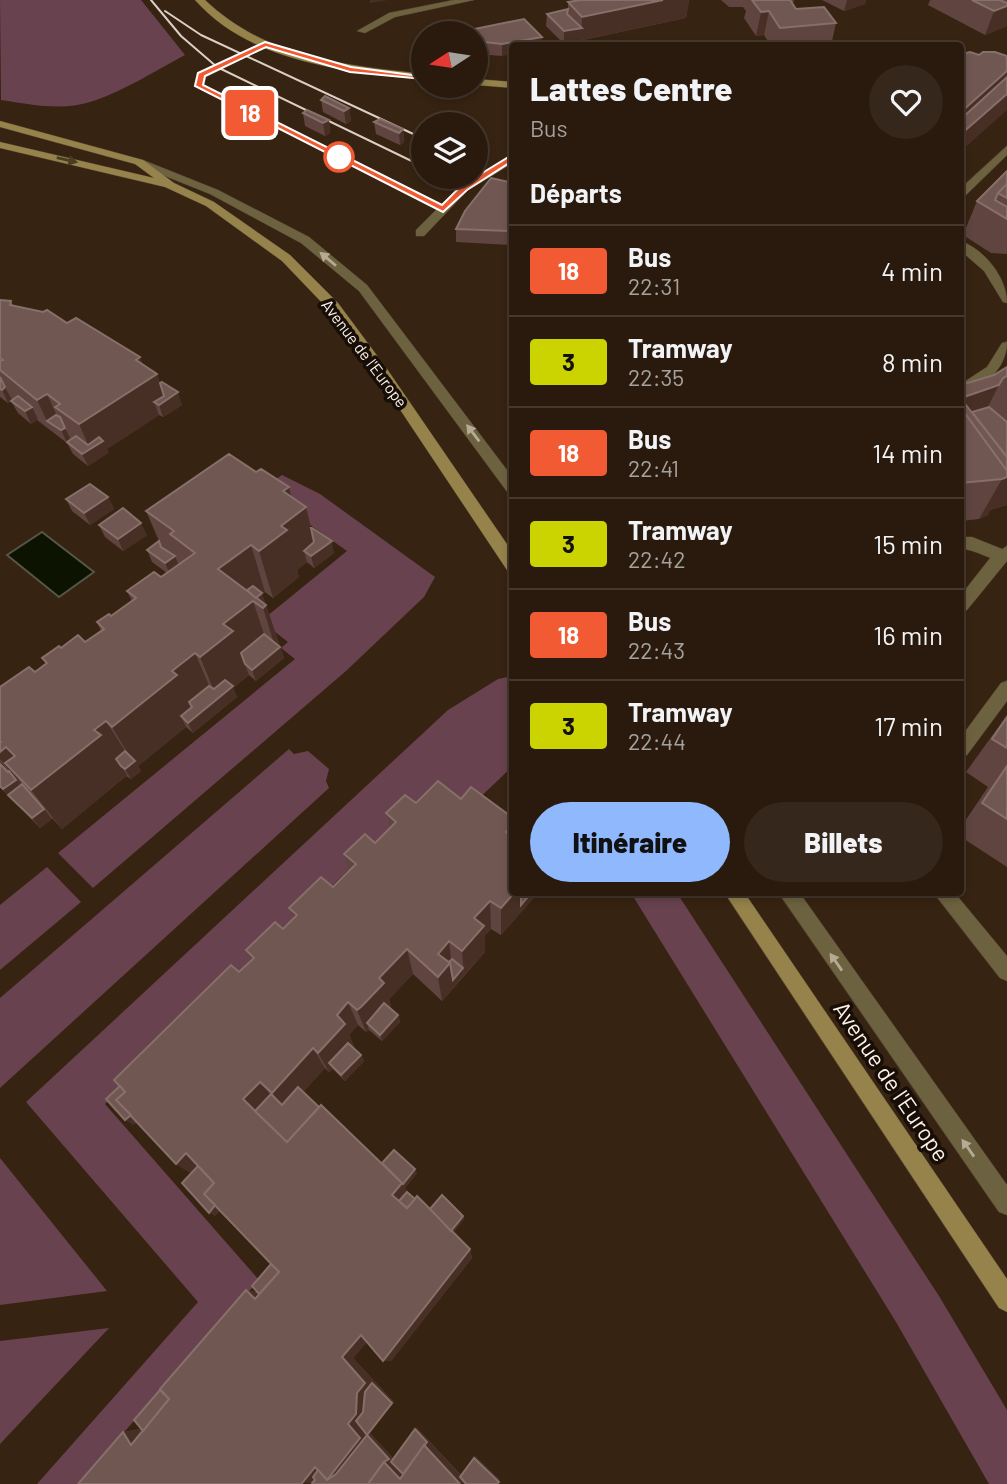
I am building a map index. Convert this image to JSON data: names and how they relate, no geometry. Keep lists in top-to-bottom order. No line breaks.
{"streets":{"main road":["Avenue de l'Europe"]},"lines":["bus line 18"],"north":"left","page":{"on_map":"18","heading":[["Lattes Centre","Bus"],"Départs"],"list":[{"mark":"18","name":"Bus","note":"22:31","value":"4 min"},{"mark":"3","name":"Tramway","note":"22:35","value":"8 min"},{"mark":"18","name":"Bus","note":"22:41","value":"14 min"},{"mark":"3","name":"Tramway","note":"22:42","value":"15 min"},{"mark":"18","name":"Bus","note":"22:43","value":"16 min"},{"mark":"3","name":"Tramway","note":"22:44","value":"17 min"}],"buttons":["Itinéraire","Billets"]}}
